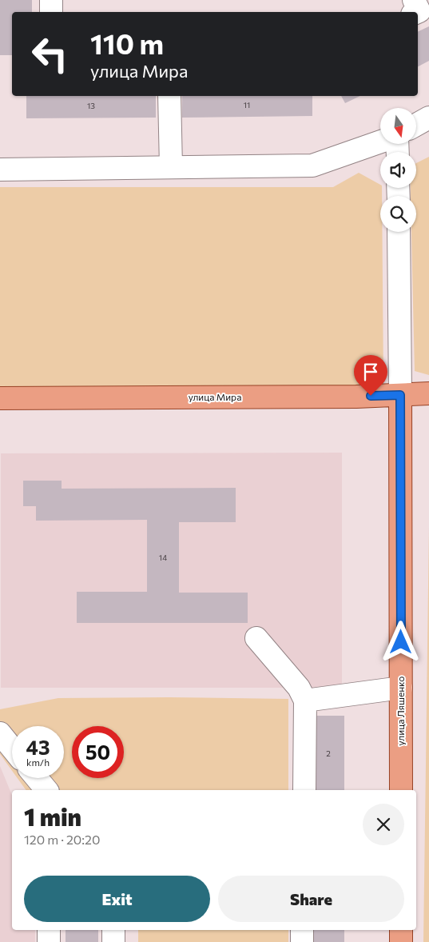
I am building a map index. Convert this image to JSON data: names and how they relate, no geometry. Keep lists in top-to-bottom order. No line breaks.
{"streets":{"main road":["улица Мира","улица Ляшенко"]},"crossings":[["улица Мира","улица Ляшенко"]],"house_numbers":["11","13","14","2"],"north":"bottom","page":{"turn":["110 m","улица Мира"],"speed":"43 km/h","limit":"50","heading":["1 min","120 m · 20:20"],"buttons":["Exit","Share"]}}
